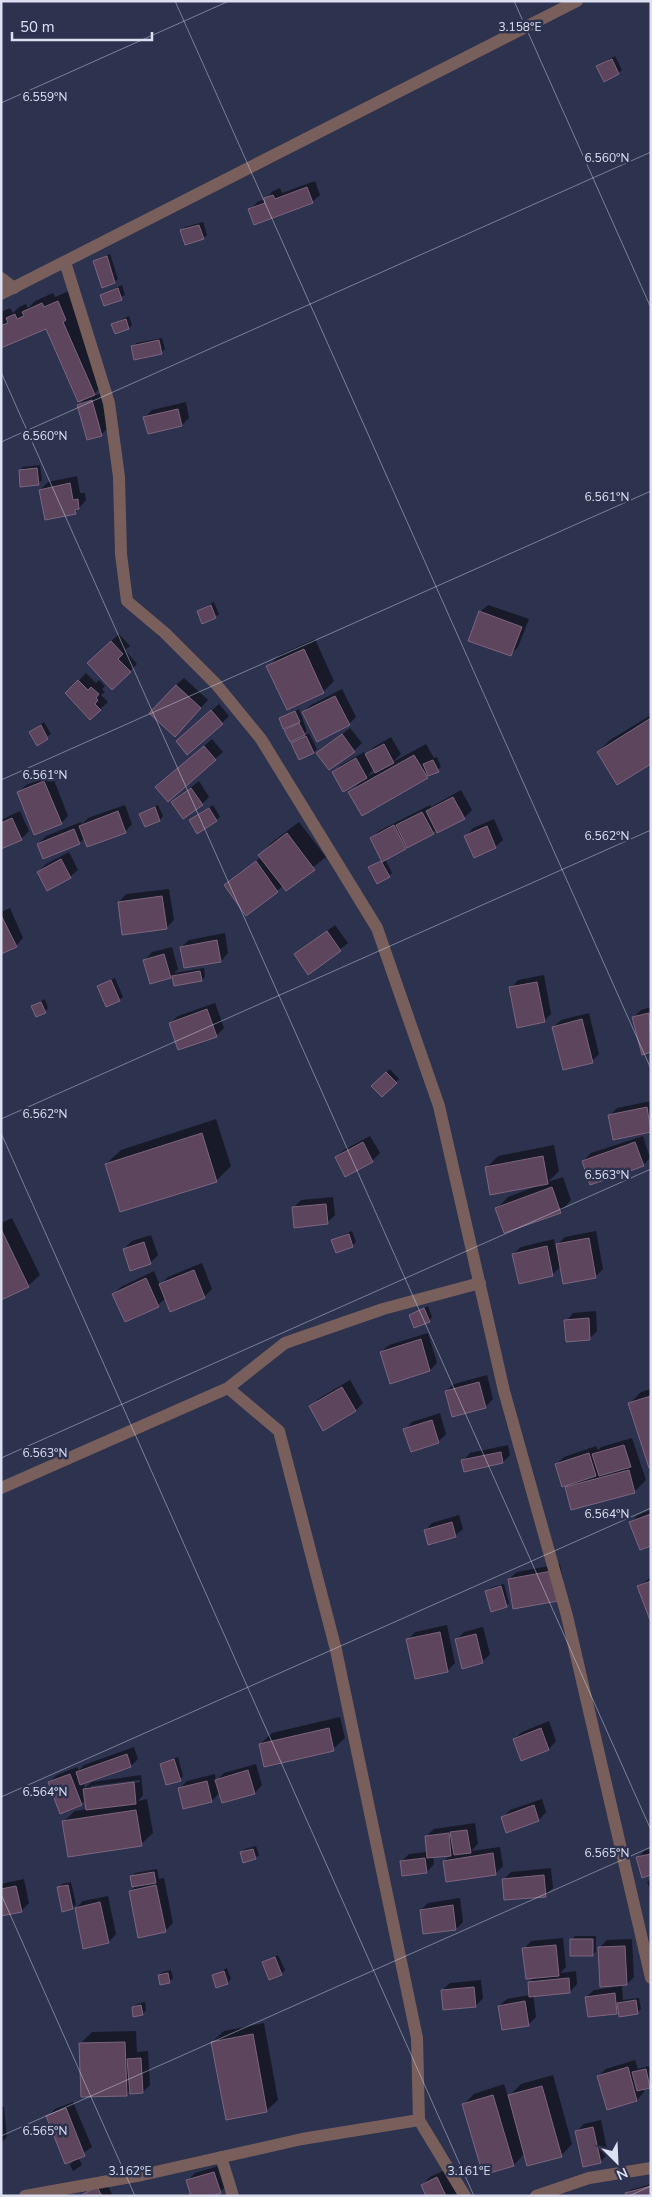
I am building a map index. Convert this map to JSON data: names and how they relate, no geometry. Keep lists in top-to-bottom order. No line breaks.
{"scale_bar":"50 m","north":"bottom right","coordinates":["3.158°E","6.559°N","6.560°N","6.561°N","6.562°N","6.563°N","6.564°N","6.565°N","3.162°E","3.161°E"]}
